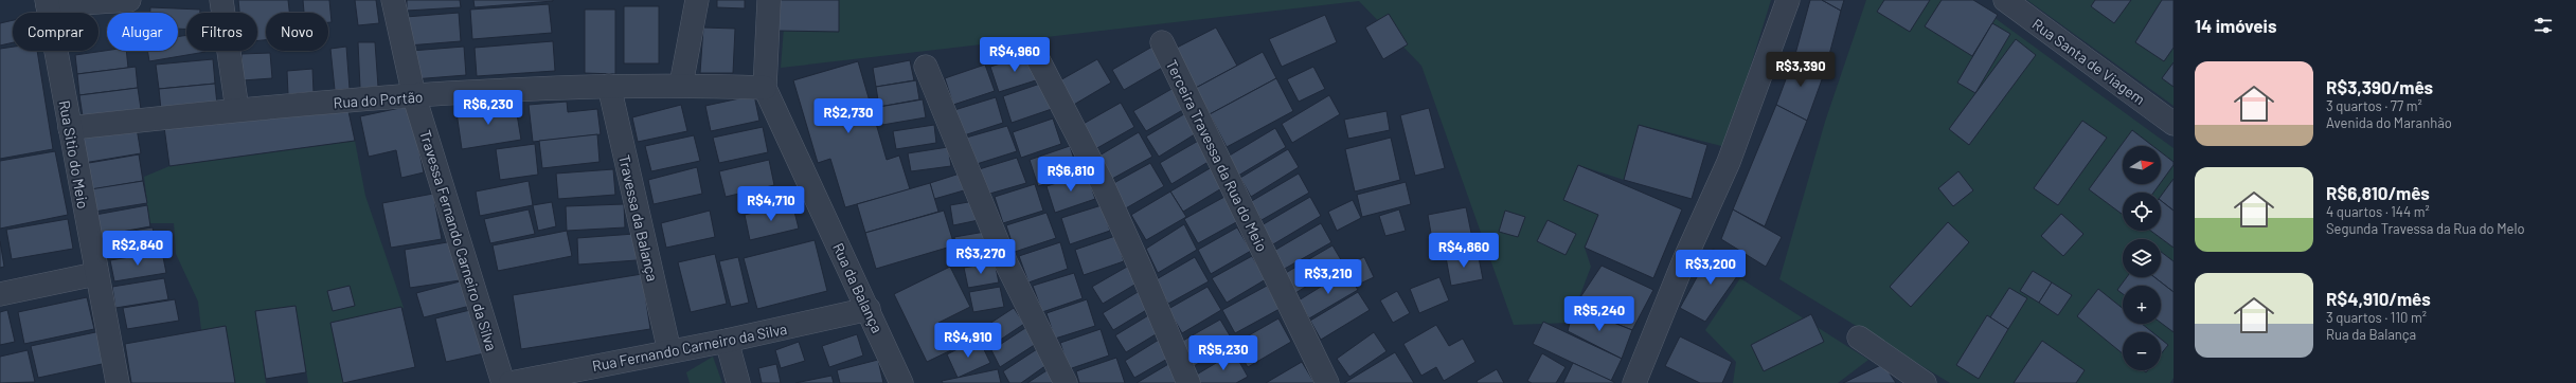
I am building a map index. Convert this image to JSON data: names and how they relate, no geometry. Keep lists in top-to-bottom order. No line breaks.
{"streets":{"street":["Rua Santa de Viagem","Rua do Portão","Rua Sitio do Meio","Terceira Travessa da Rua do Meio","Travessa da Balança","Travessa Fernando Carneiro da Silva","Rua da Balança","Rua Fernando Carneiro da Silva"]},"crossings":[["Rua do Portão","Rua Sitio do Meio"],["Rua do Portão","Travessa da Balança"],["Rua do Portão","Travessa Fernando Carneiro da Silva"],["Rua do Portão","Rua da Balança"],["Travessa da Balança","Rua Fernando Carneiro da Silva"],["Rua da Balança","Rua Fernando Carneiro da Silva"]],"north":"right","page":{"heading":"14 imóveis","chip":["Comprar","Alugar","Filtros","Novo"],"price":["R$4,960","R$3,390","R$6,230","R$2,730","R$6,810","R$4,710","R$2,840","R$4,860","R$3,270","R$3,200","R$3,210","R$5,240","R$4,910","R$5,230"],"list":[{"name":"R$3,390/mês","note":"3 quartos · 77 m² · Avenida do Maranhão"},{"name":"R$6,810/mês","note":"4 quartos · 144 m² · Segunda Travessa da Rua do Melo"},{"name":"R$4,910/mês","note":"3 quartos · 110 m² · Rua da Balança"}],"map_buttons":["+","−"]}}
